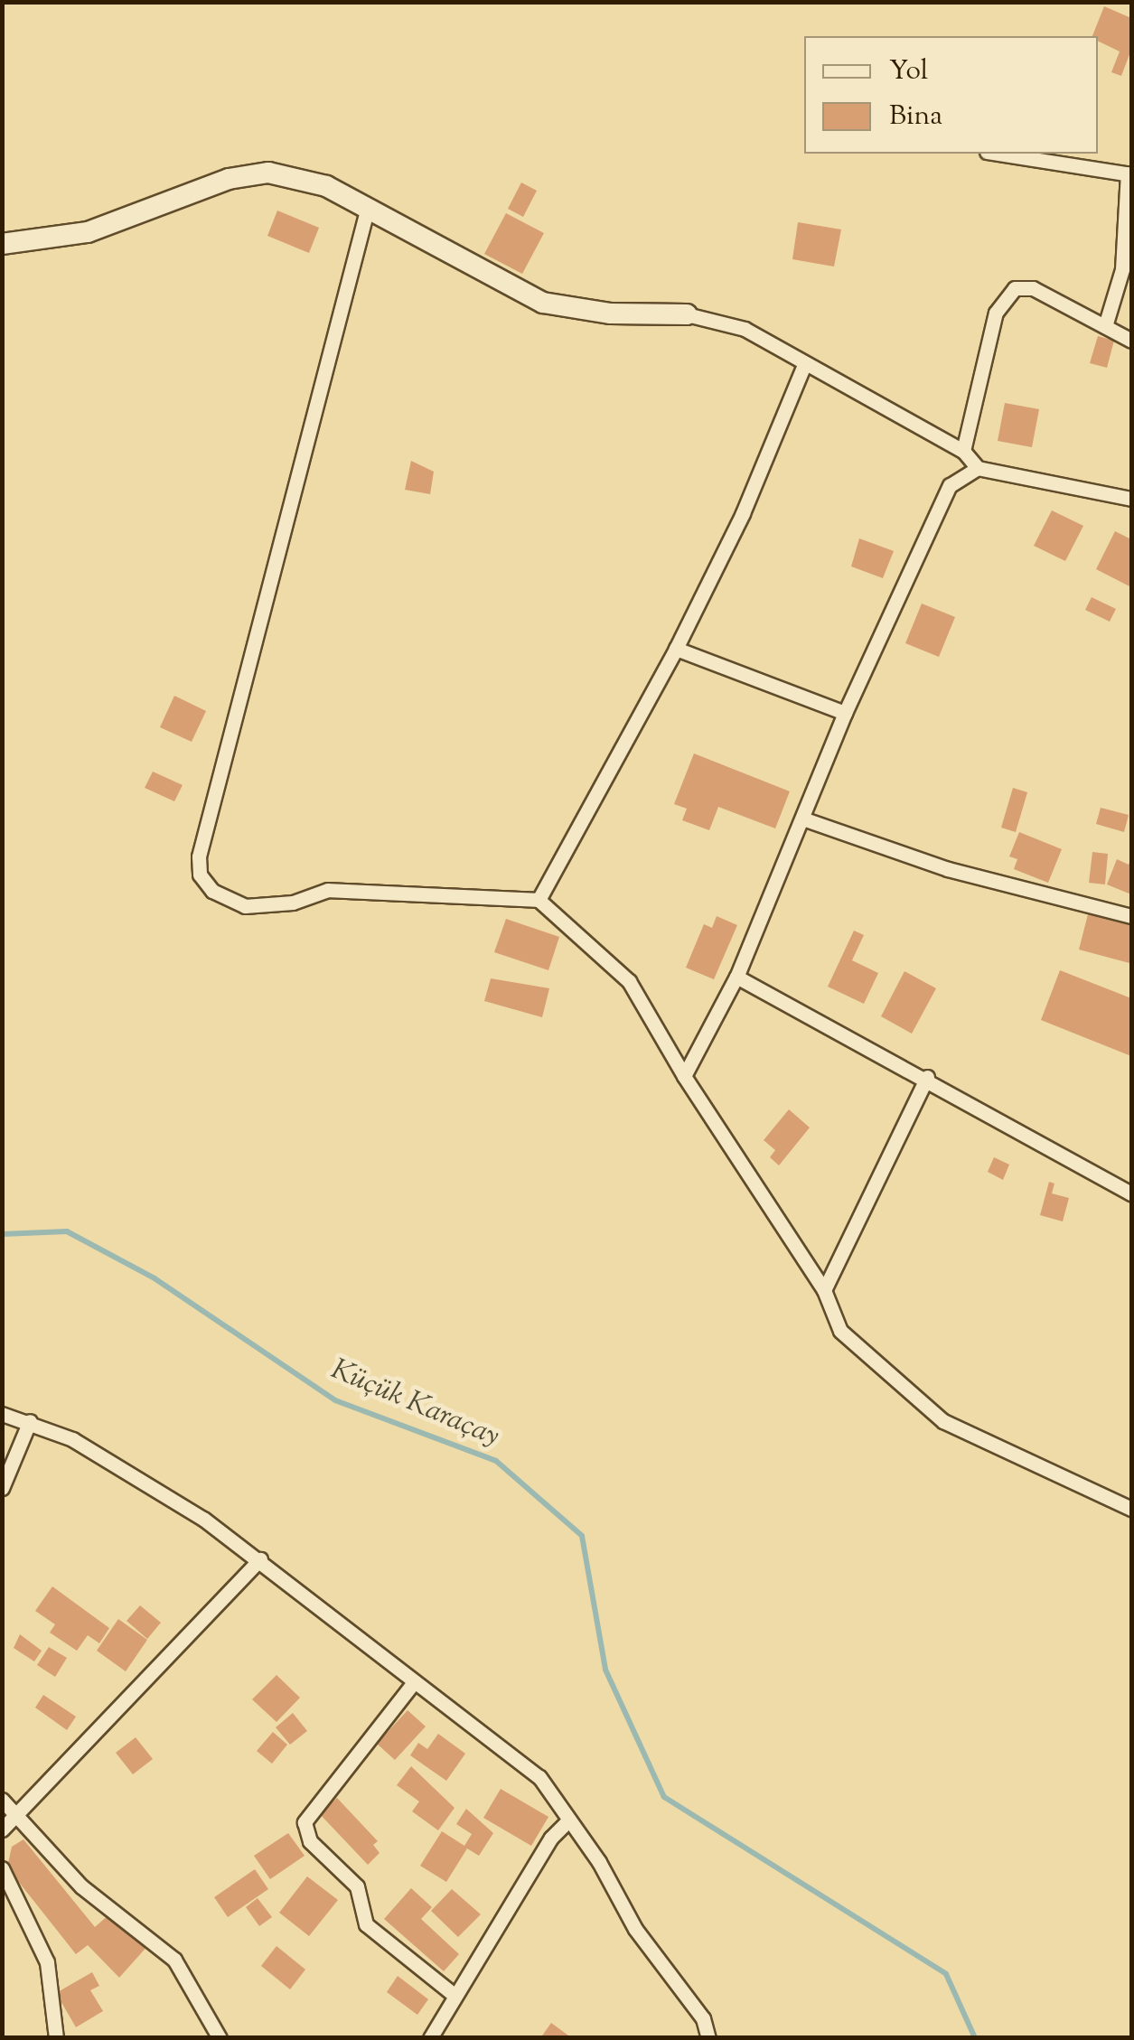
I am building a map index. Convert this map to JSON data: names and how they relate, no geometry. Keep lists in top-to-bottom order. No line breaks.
{"water":["Küçük Karaçay"],"legend":["Yol","Bina"]}
